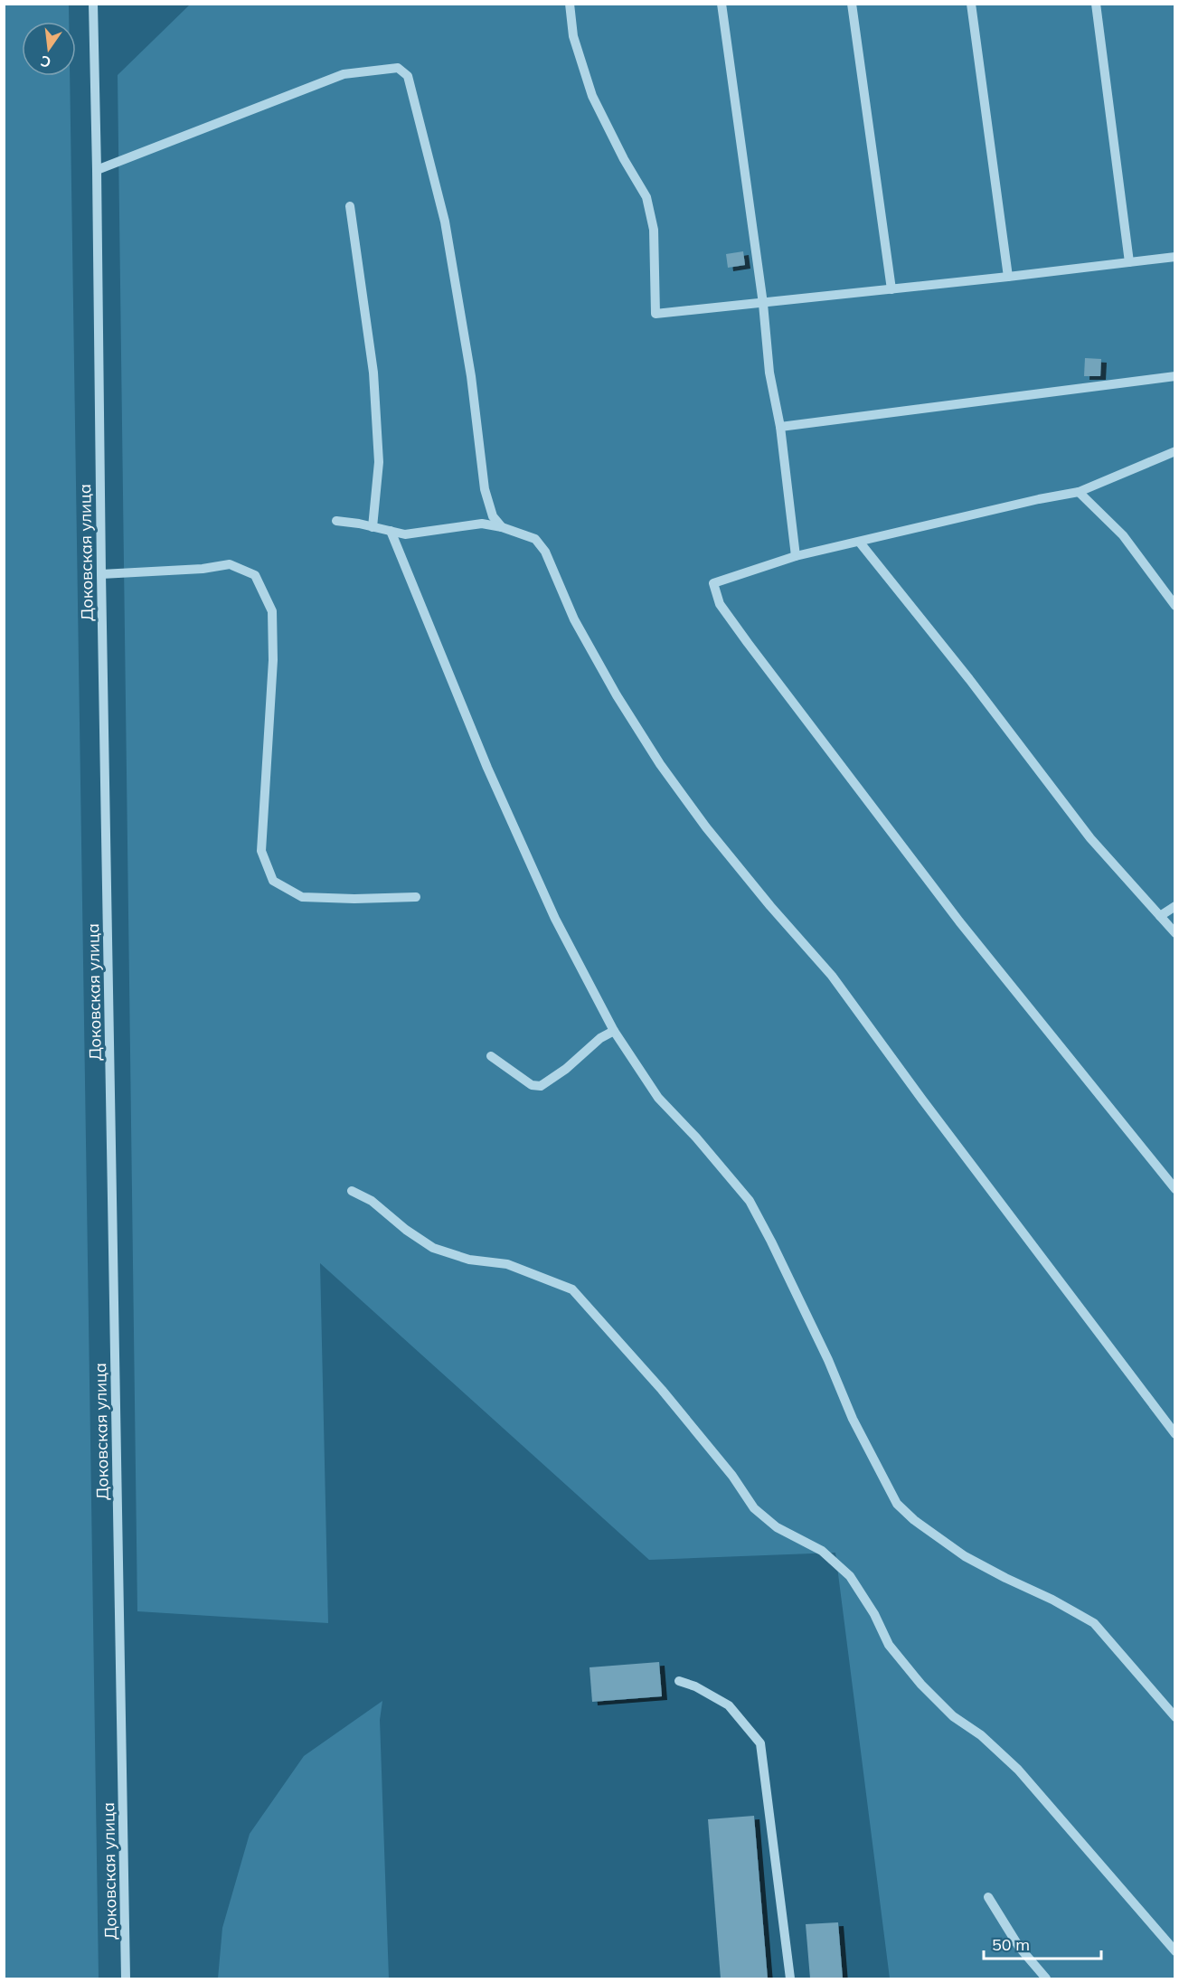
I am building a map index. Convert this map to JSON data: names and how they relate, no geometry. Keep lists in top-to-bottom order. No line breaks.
{"streets":{"street":["Доковская улица"]},"scale_bar":"50 m","north":"bottom"}
